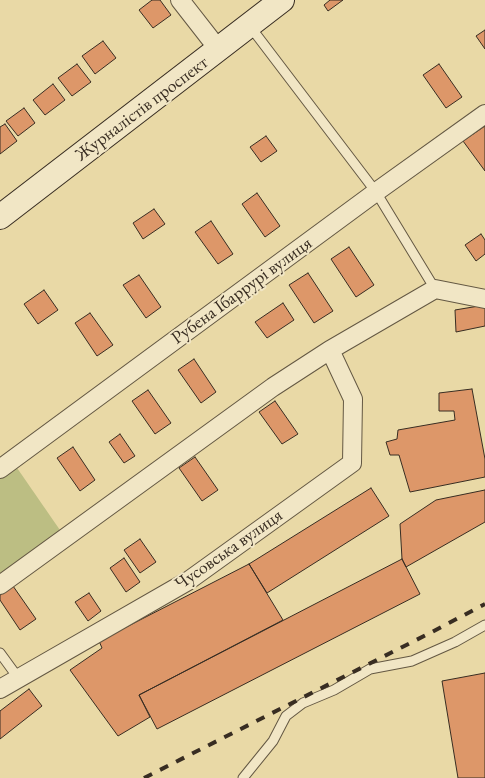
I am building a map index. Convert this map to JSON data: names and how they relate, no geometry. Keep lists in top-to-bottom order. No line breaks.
{"streets":{"main road":["Журналістів проспект"],"street":["Рубена Ібаррурі вулиця","Чусовська вулиця"]}}
